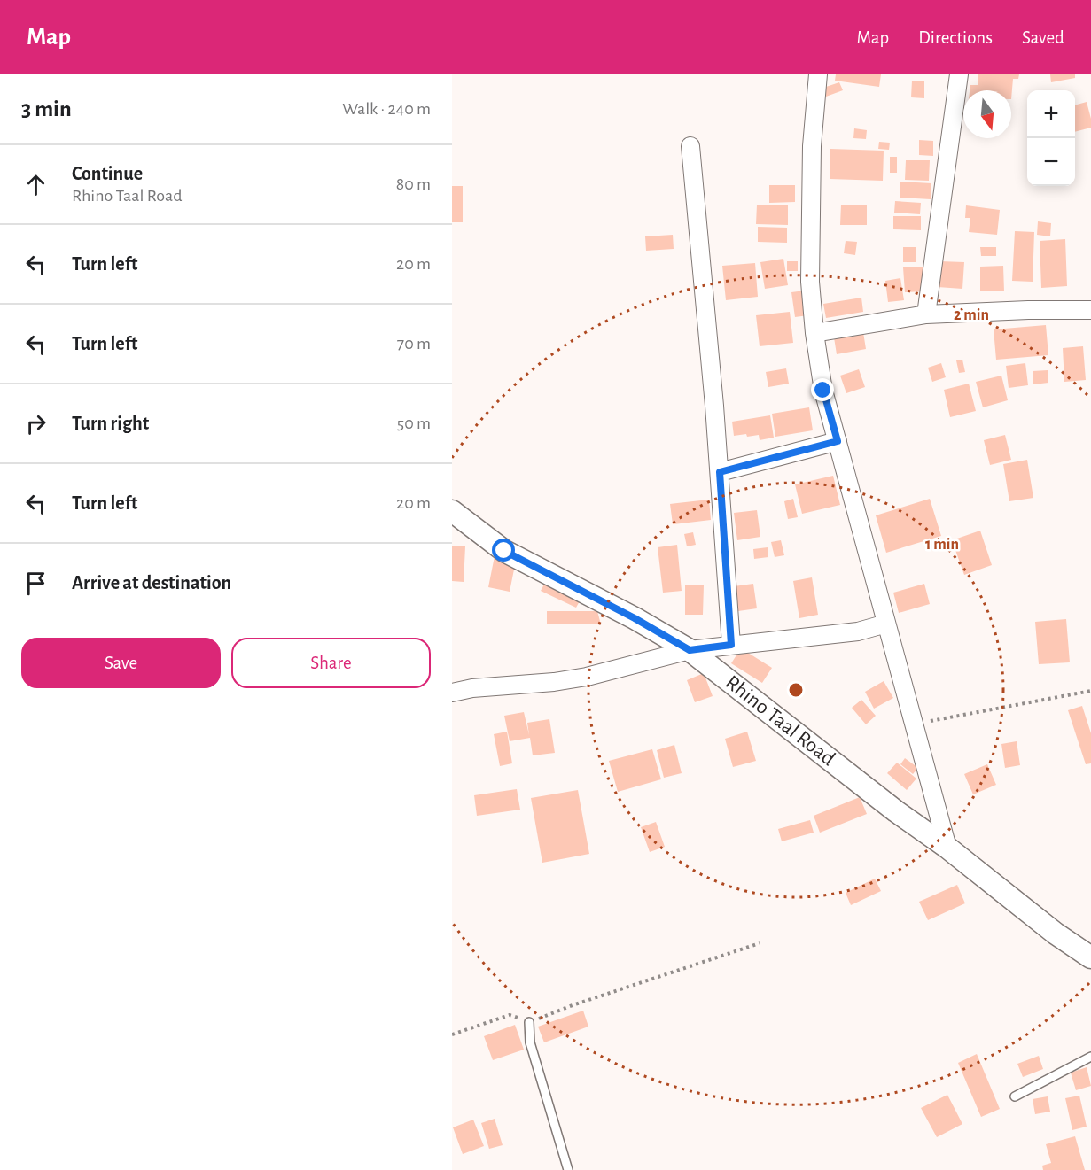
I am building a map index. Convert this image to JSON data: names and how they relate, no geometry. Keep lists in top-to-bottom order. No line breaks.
{"streets":{"street":["Rhino Taal Road"]},"north":"bottom","page":{"header":"Map","nav":["Map","Directions","Saved"],"heading":["3 min","Walk · 240 m"],"map_buttons":["+","−"],"list":[["Continue","Rhino Taal Road","80 m"],["Turn left","20 m"],["Turn left","70 m"],["Turn right","50 m"],["Turn left","20 m"],"Arrive at destination"],"buttons":["Save","Share"]},"rings":["2 min","1 min"]}
